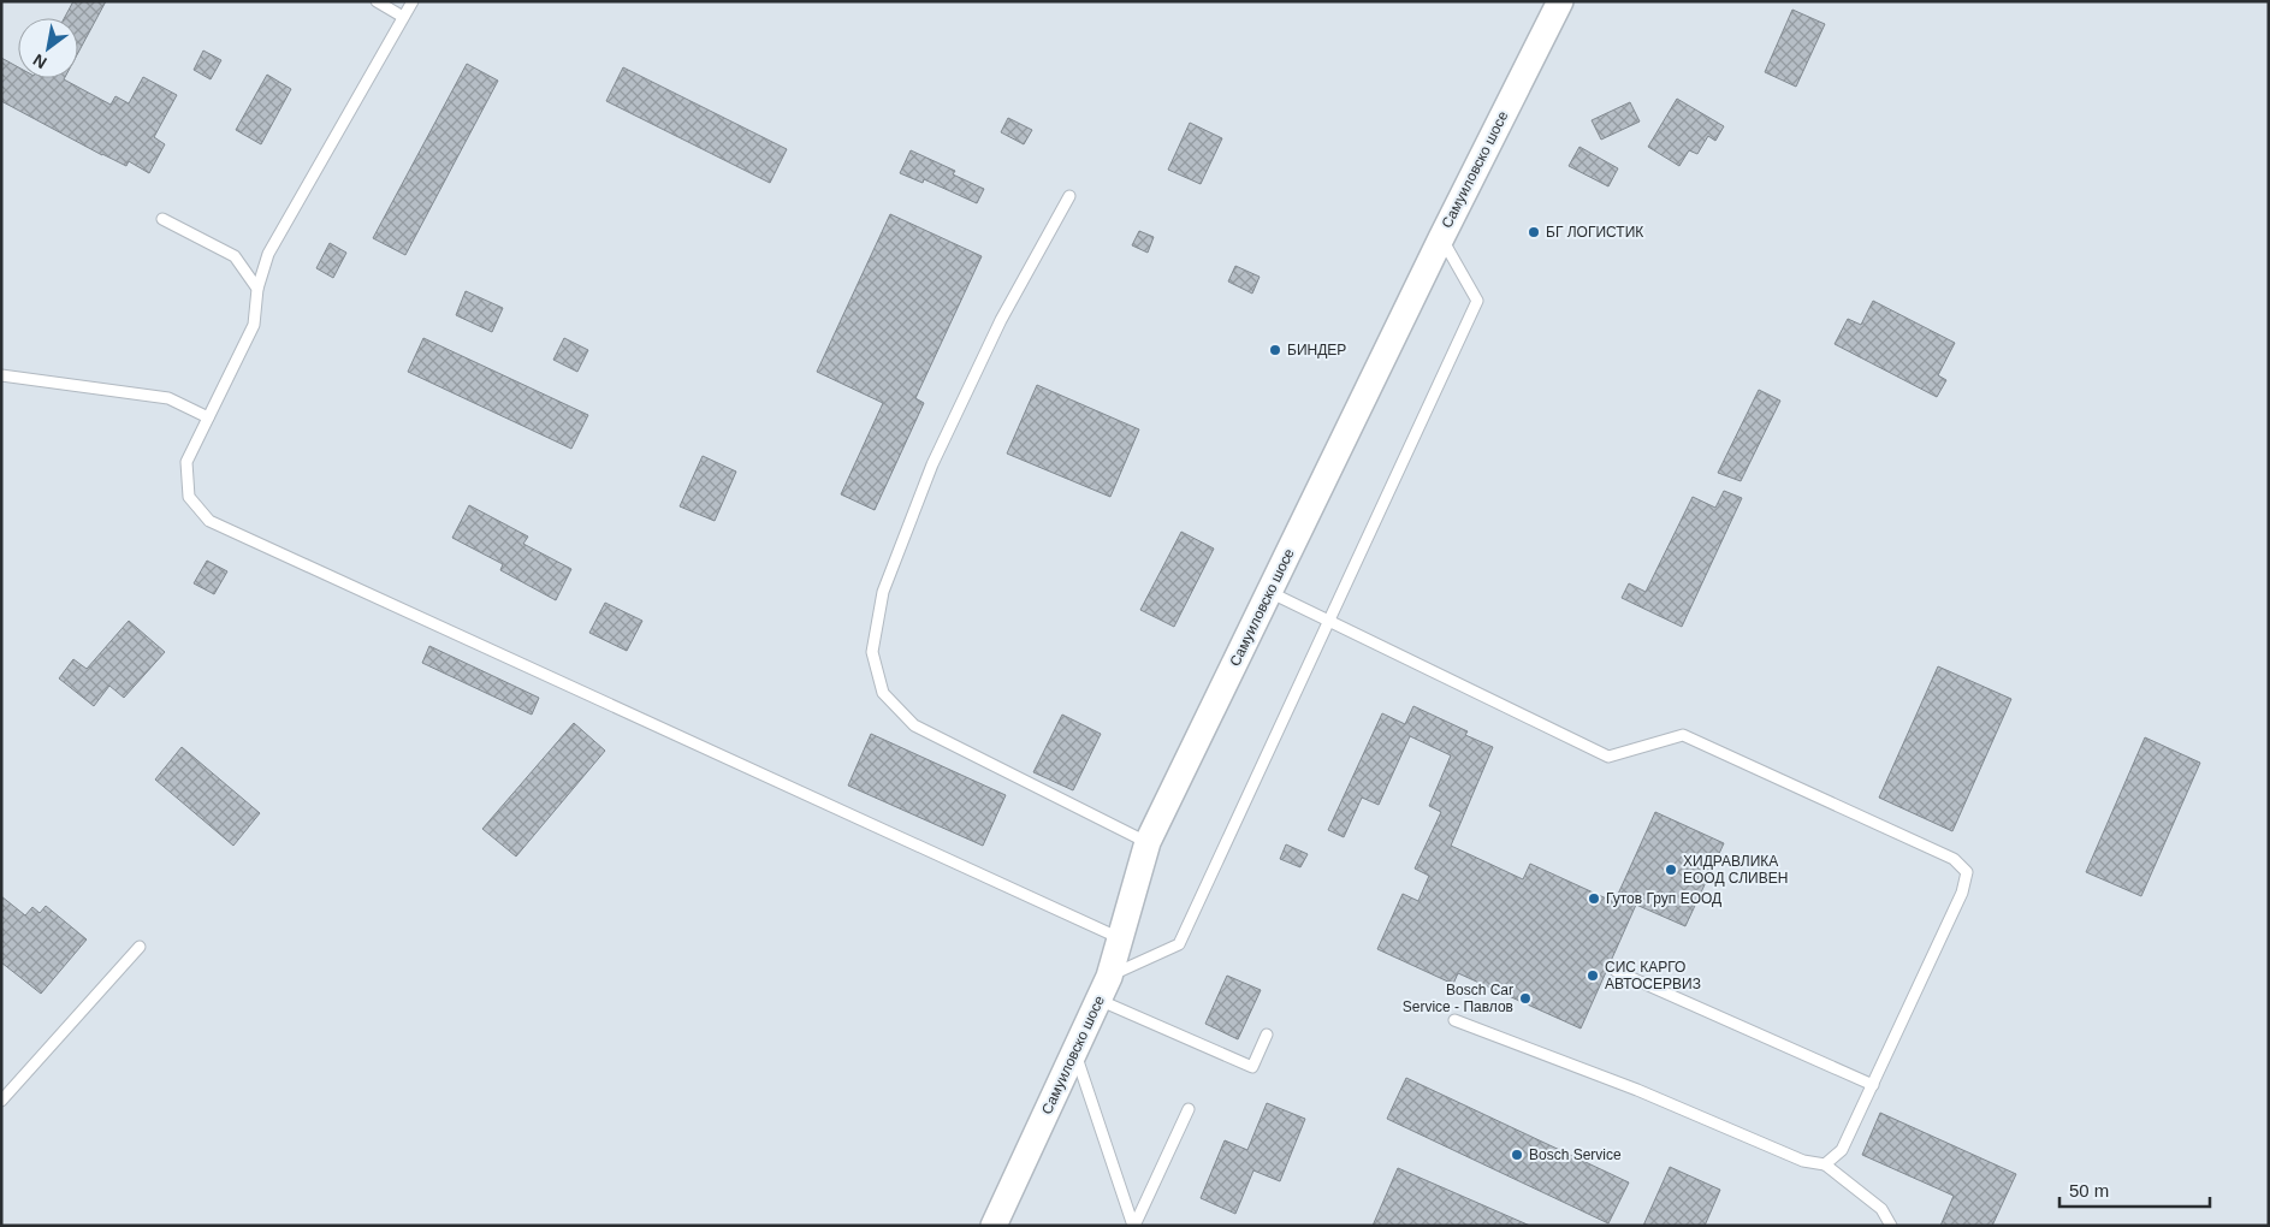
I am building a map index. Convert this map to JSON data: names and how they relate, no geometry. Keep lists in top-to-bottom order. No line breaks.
{"streets":{"street":["Самуиловско шосе"]},"places":["БГ ЛОГИСТИК","БИНДЕР","ХИДРАВЛИКА ЕООД СЛИВЕН","Гутов Груп ЕООД","СИС КАРГО АВТОСЕРВИЗ","Bosch Car Service - Павлов","Bosch Service"],"scale_bar":"50 m","north":"bottom left"}
